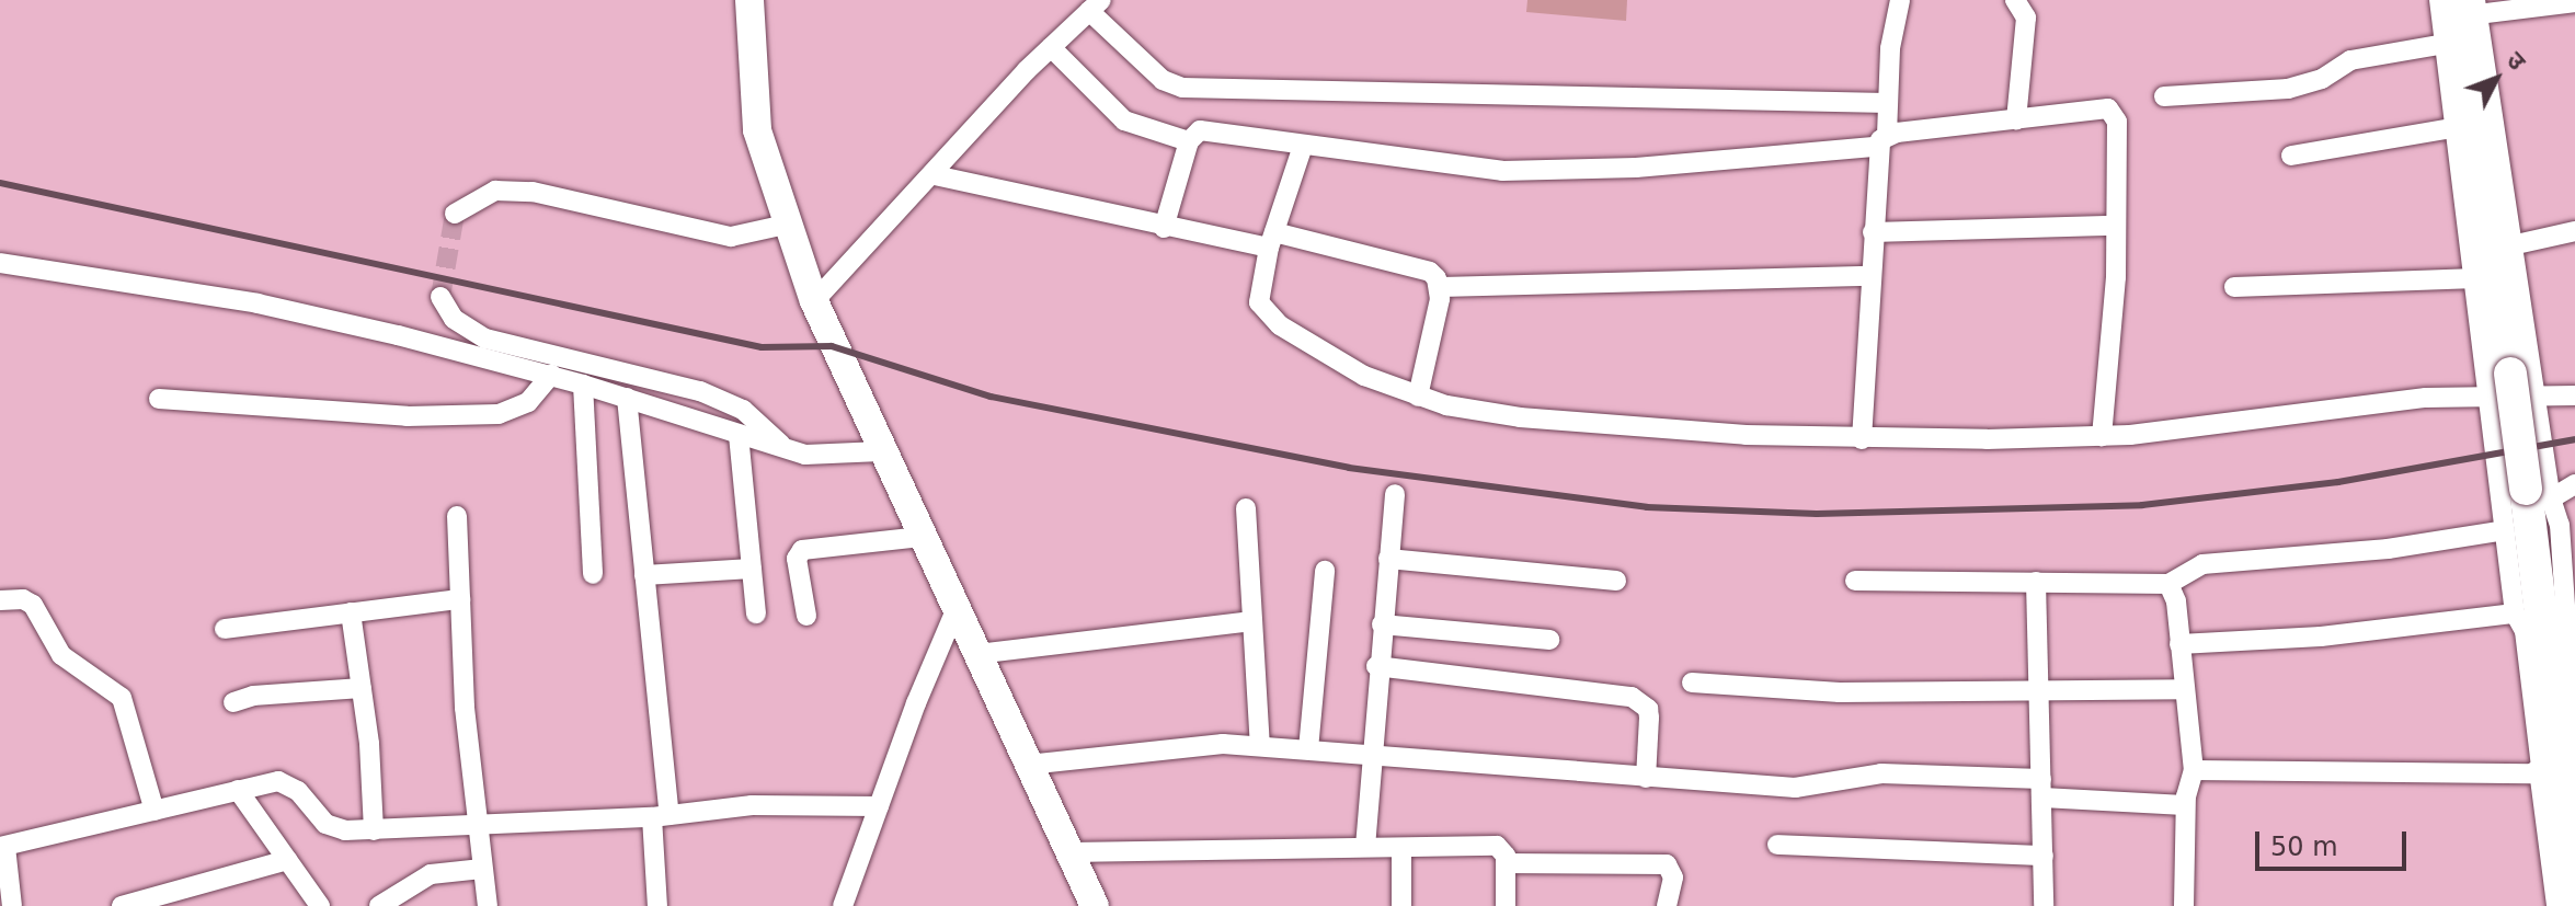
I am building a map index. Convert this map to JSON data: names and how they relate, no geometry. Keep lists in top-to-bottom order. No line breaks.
{"scale_bar":"50 m","north":"top right"}
